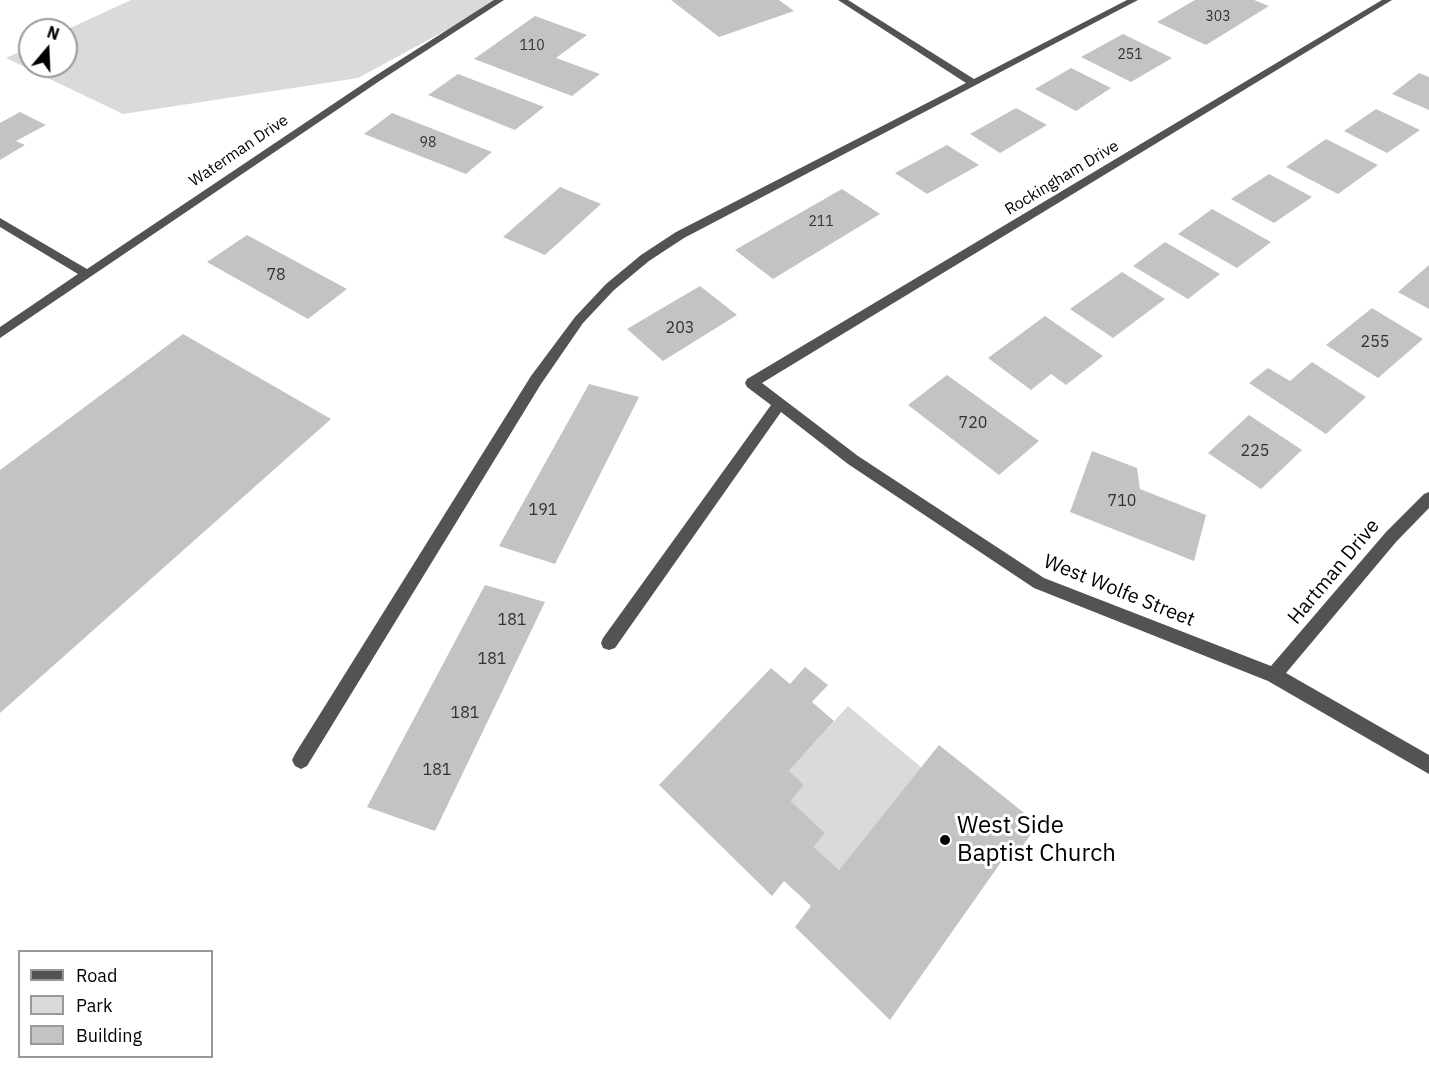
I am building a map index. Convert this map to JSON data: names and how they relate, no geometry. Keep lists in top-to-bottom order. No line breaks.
{"streets":{"street":["Waterman Drive","Rockingham Drive","Hartman Drive","West Wolfe Street"]},"crossings":[["Rockingham Drive","West Wolfe Street"],["Hartman Drive","West Wolfe Street"]],"places":["West Side Baptist Church"],"house_numbers":["303","110","251","98","211","78","203","255","720","225","710","191","181","181","181","181"],"legend":["Road","Park","Building"],"north":"top"}
